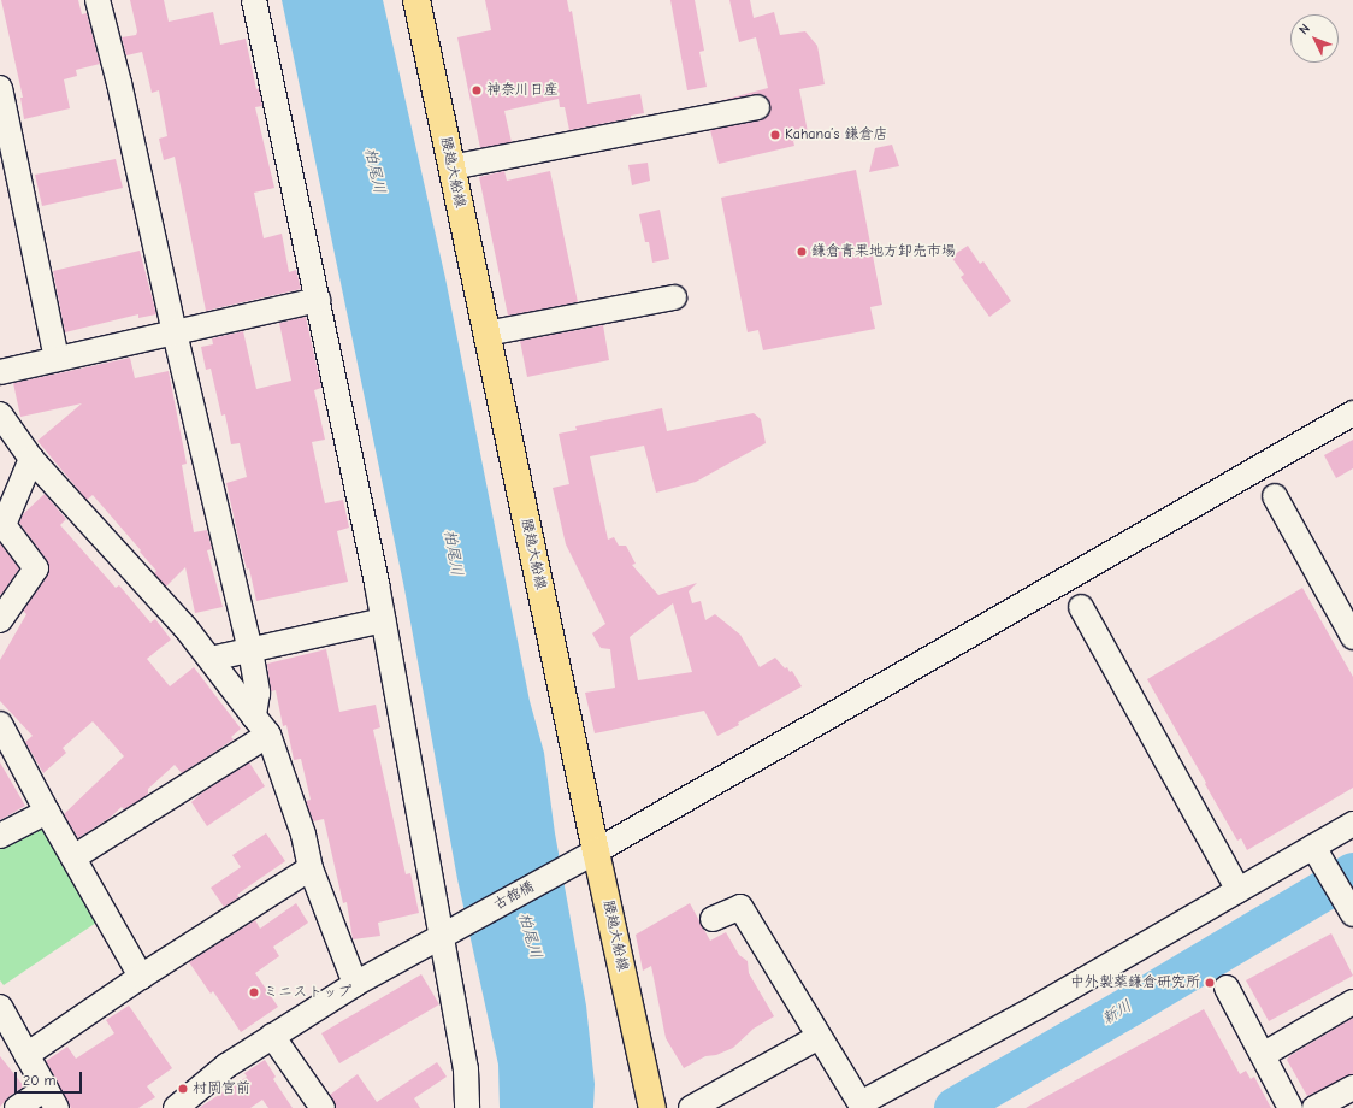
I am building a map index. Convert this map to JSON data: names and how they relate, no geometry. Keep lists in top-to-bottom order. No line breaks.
{"streets":{"main road":["腰越大船線"],"street":["古館橋"]},"crossings":[["腰越大船線","古館橋"]],"water":["柏尾川","新川"],"places":["神奈川日産","Kahana’s 鎌倉店","鎌倉青果地方卸売市場","中外製薬鎌倉研究所","ミニストップ","村岡宮前"],"scale_bar":"20 m","north":"top left"}
